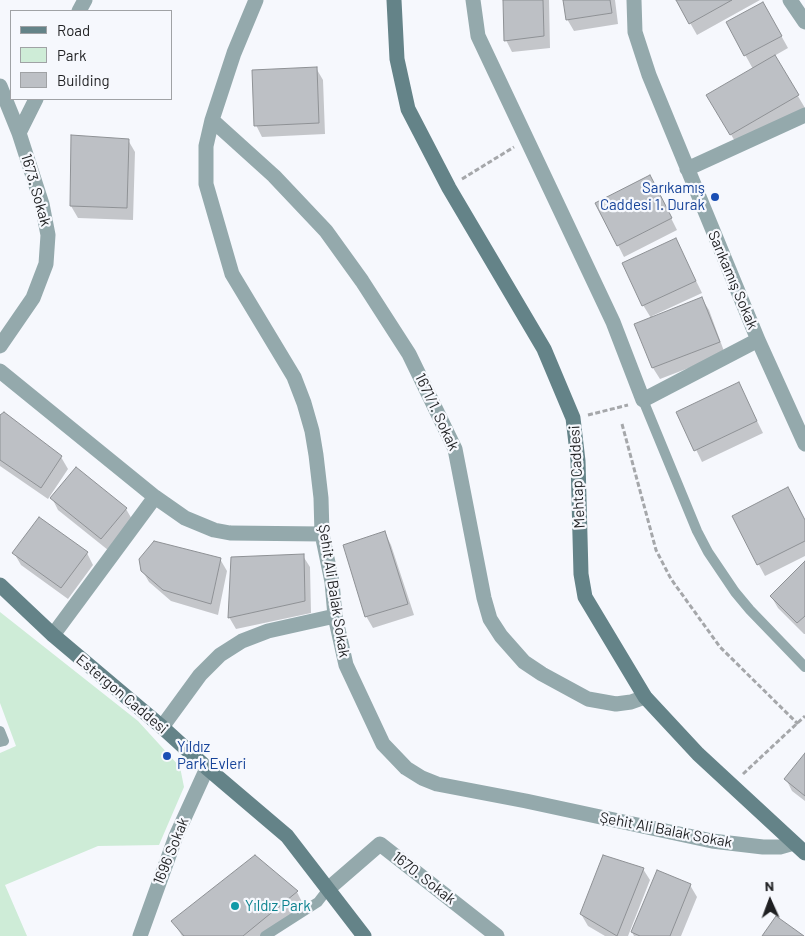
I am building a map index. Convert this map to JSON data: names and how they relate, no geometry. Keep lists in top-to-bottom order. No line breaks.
{"streets":{"main road":["Mehtap Caddesi","Estergon Caddesi"],"street":["1673. Sokak","Sarıkamış Sokak","1671/1. Sokak","Şehit Ali Balak Sokak","1696 Sokak","1670. Sokak"]},"crossings":[["1671/1. Sokak","Mehtap Caddesi"],["1671/1. Sokak","Şehit Ali Balak Sokak"],["Mehtap Caddesi","Şehit Ali Balak Sokak"],["Estergon Caddesi","1696 Sokak"],["Estergon Caddesi","1670. Sokak"]],"places":["Sarıkamış Caddesi 1. Durak","Yıldız Park Evleri","Yıldız Park"],"legend":["Road","Park","Building"],"north":"top"}
